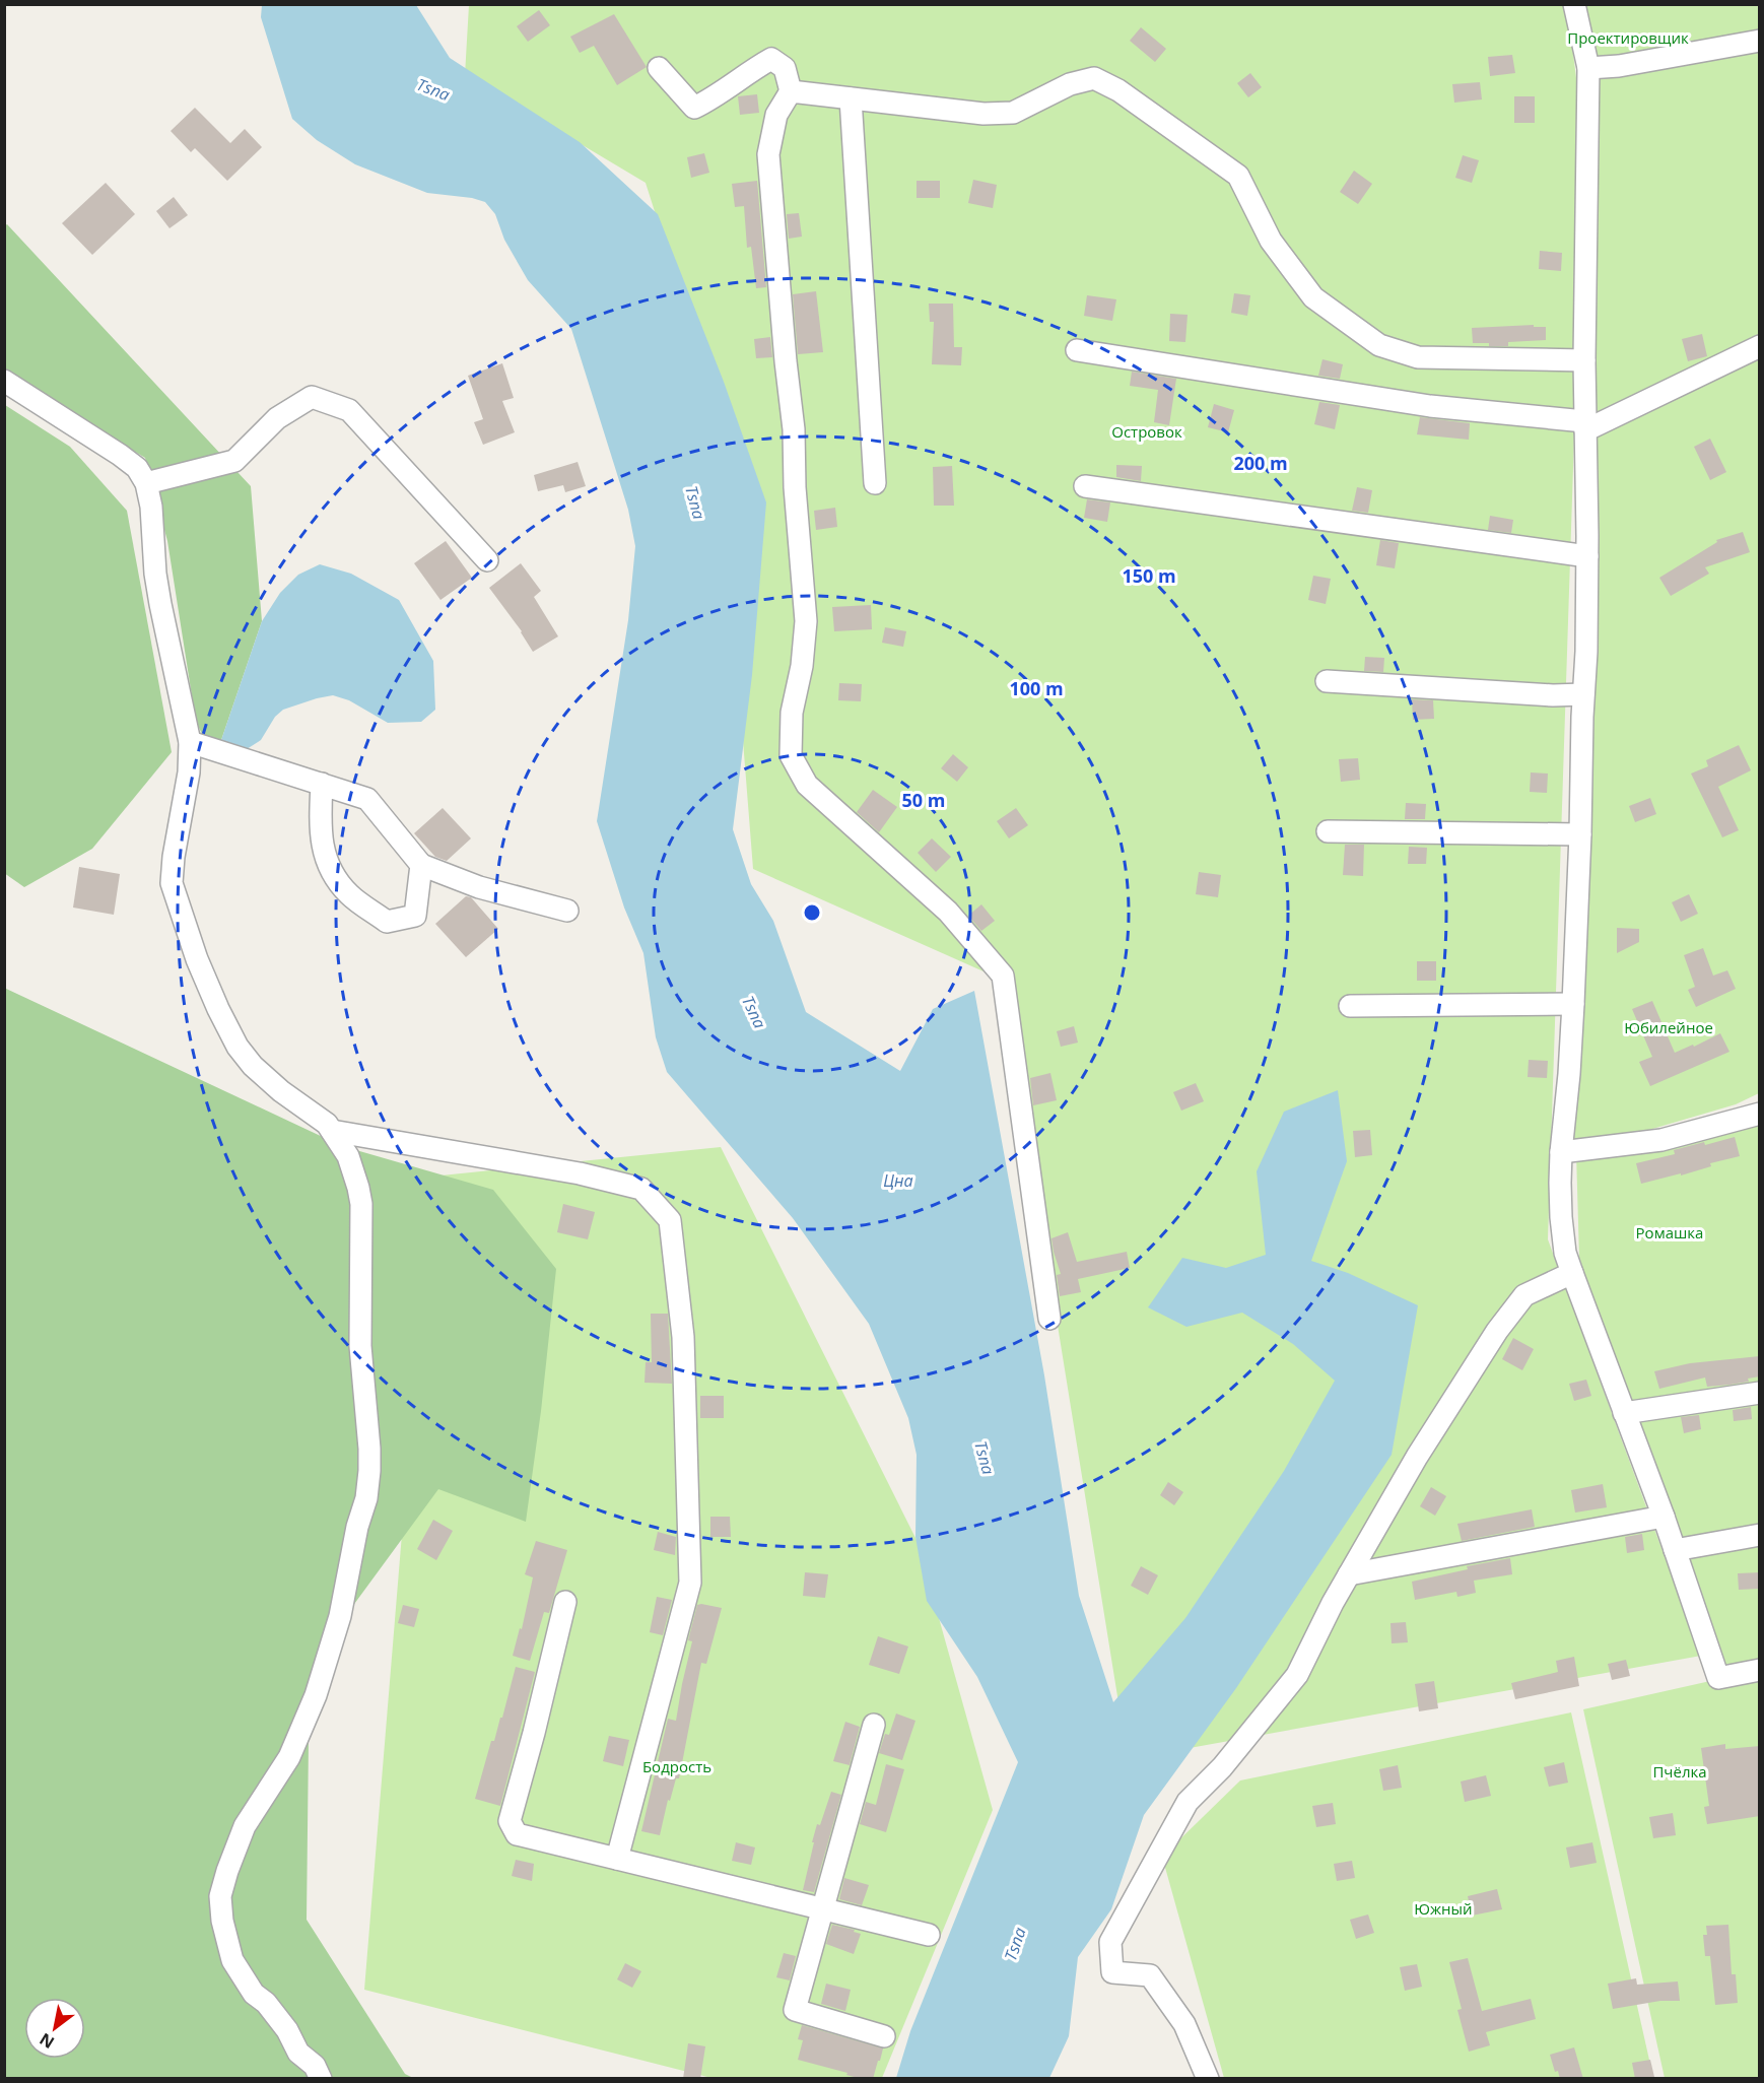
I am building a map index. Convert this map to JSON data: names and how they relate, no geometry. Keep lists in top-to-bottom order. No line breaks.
{"water":["Tsna","Цна"],"parks":["Проектировщик","Островок","Юбилейное","Ромашка","Бодрость","Пчёлка","Южный"],"north":"bottom left","rings":["200 m","150 m","100 m","50 m"]}
